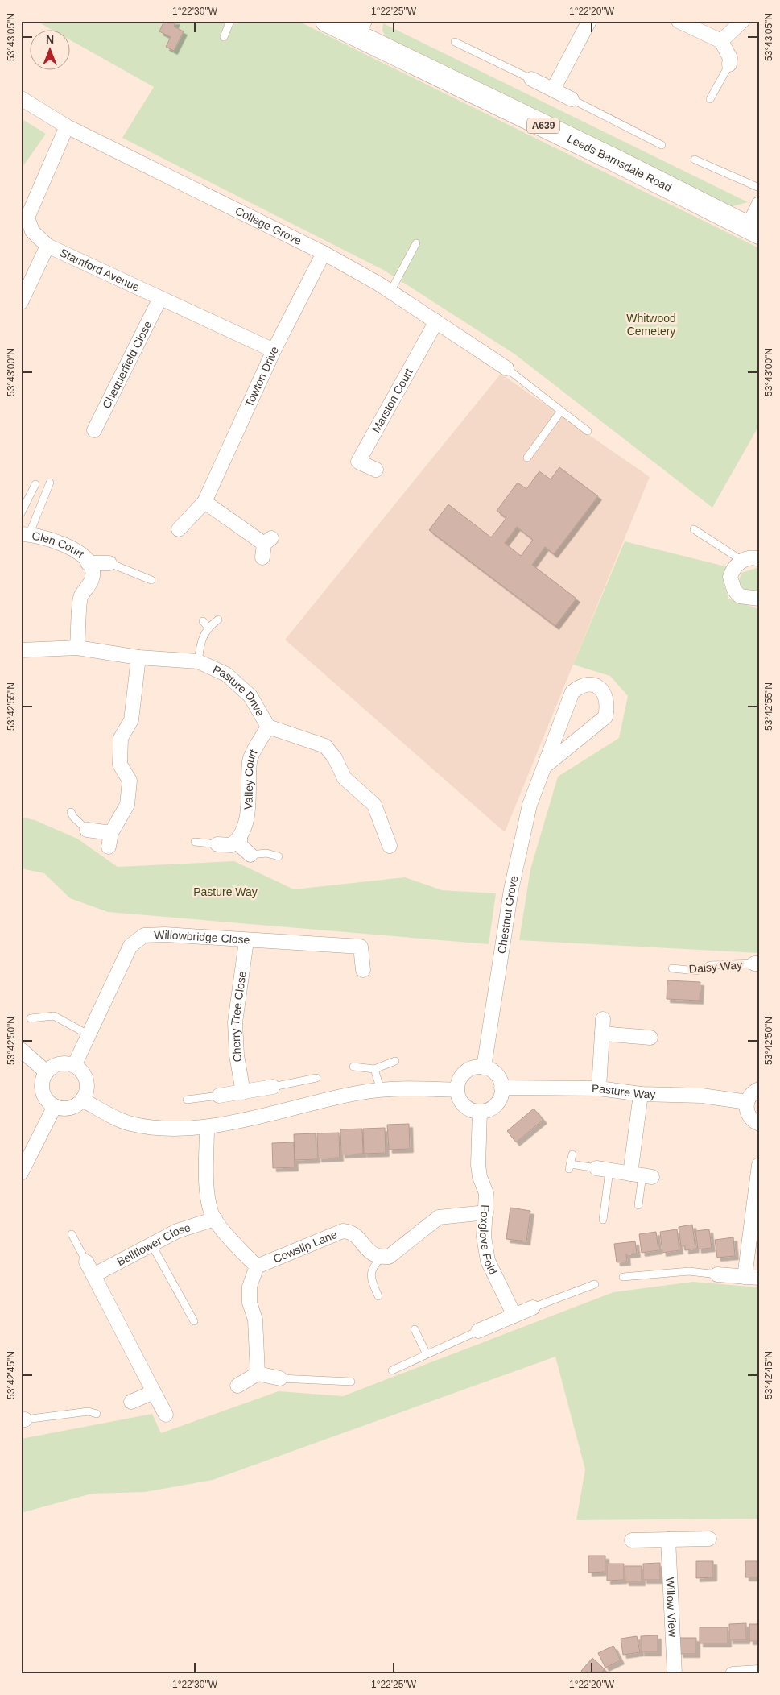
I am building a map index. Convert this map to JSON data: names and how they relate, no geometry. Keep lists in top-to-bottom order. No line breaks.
{"streets":{"main road":["A639","Leeds Barnsdale Road"],"street":["College Grove","Stamford Avenue","Chequerfield Close","Towton Drive","Marston Court","Glen Court","Pasture Drive","Valley Court","Chestnut Grove","Willowbridge Close","Cherry Tree Close","Pasture Way","Foxglove Fold","Bellflower Close","Cowslip Lane","Willow View"],"lane":["Daisy Way"]},"crossings":[["College Grove","Stamford Avenue"],["College Grove","Towton Drive"],["College Grove","Marston Court"],["Stamford Avenue","Chequerfield Close"],["Stamford Avenue","Towton Drive"],["Glen Court","Pasture Drive"],["Pasture Drive","Valley Court"],["Chestnut Grove","Pasture Way"],["Chestnut Grove","Foxglove Fold"],["Willowbridge Close","Cherry Tree Close"],["Pasture Way","Foxglove Fold"]],"parks":["Whitwood Cemetery","Pasture Way"],"north":"top","coordinates":["1°22'30\"W","1°22'25\"W","1°22'20\"W","53°43'05\"N","53°43'00\"N","53°42'55\"N","53°42'50\"N","53°42'45\"N"]}
